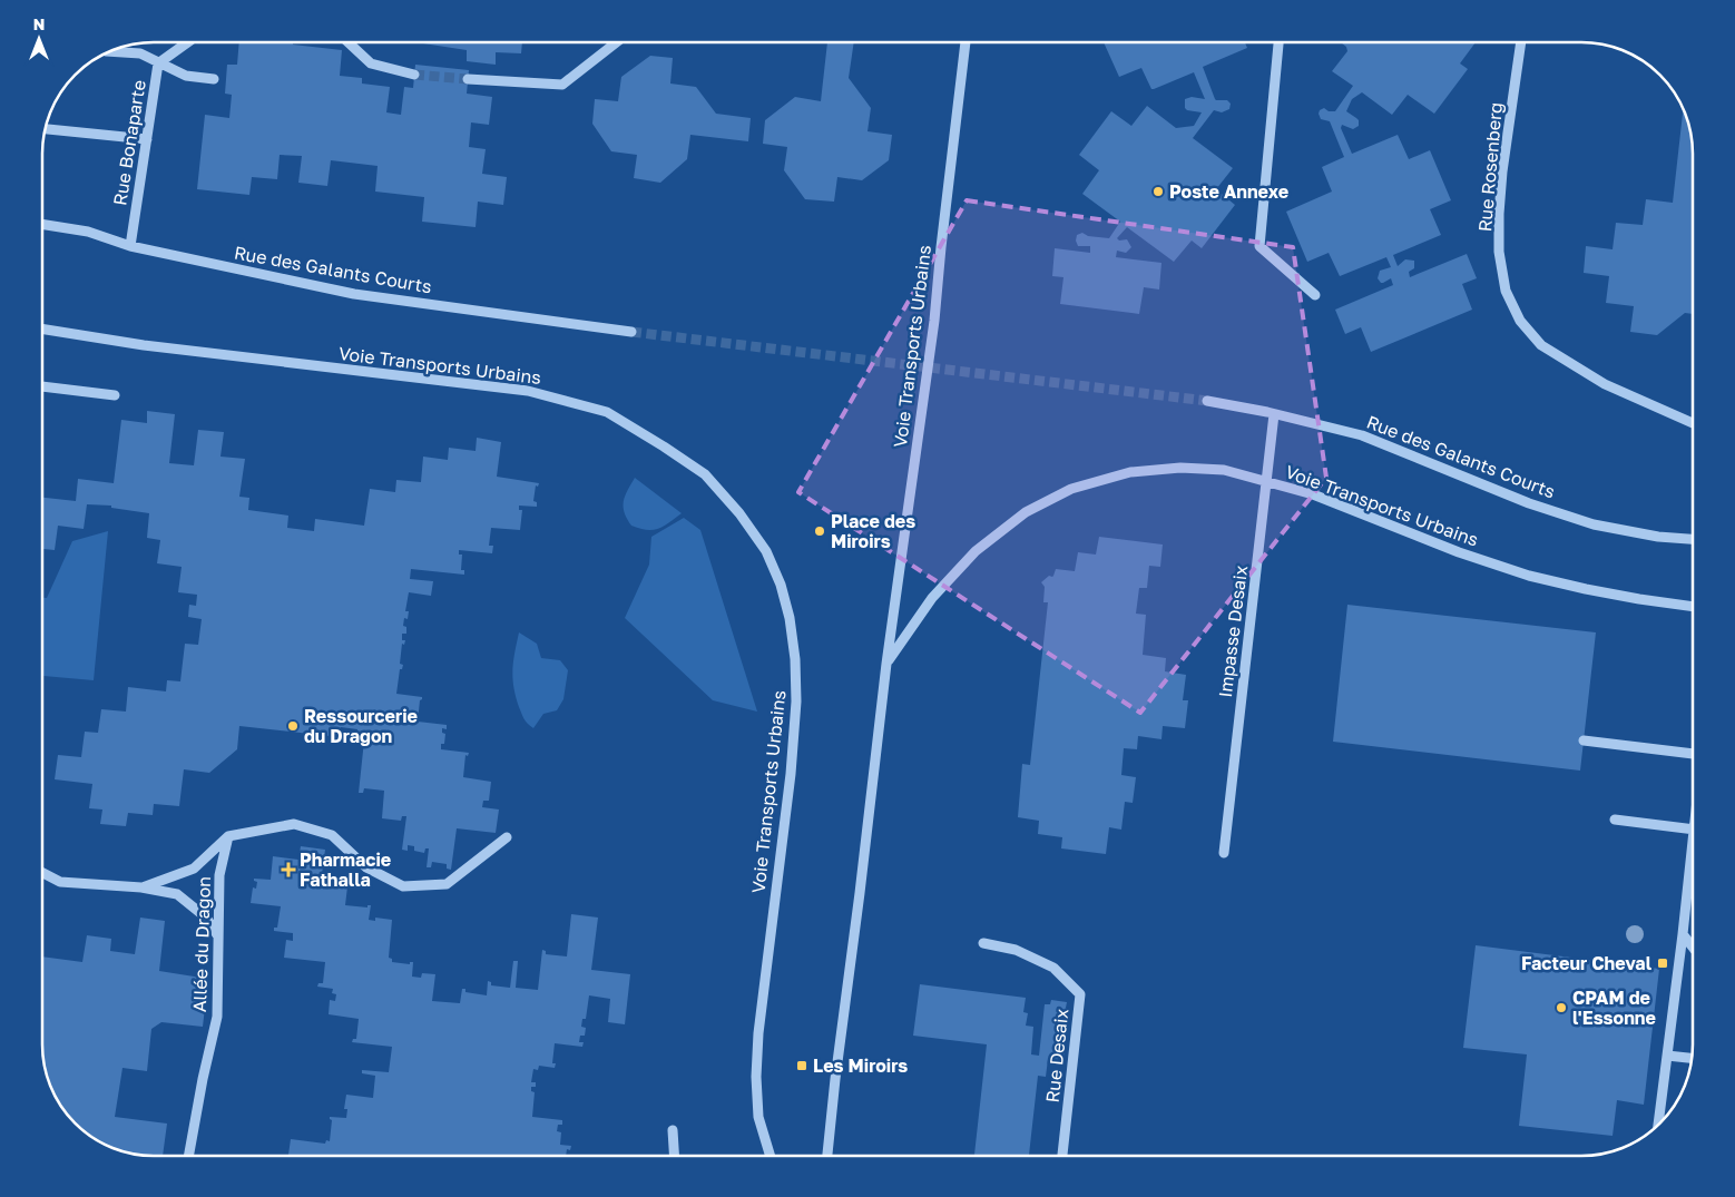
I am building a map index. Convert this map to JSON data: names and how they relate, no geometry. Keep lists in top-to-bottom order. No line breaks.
{"streets":{"street":["Rue Bonaparte","Rue Rosenberg","Rue des Galants Courts","Voie Transports Urbains","Impasse Desaix","Allée du Dragon","Rue Desaix"]},"crossings":[["Rue Bonaparte","Rue des Galants Courts"],["Rue des Galants Courts","Impasse Desaix"]],"places":{"other":["Poste Annexe","Place des Miroirs","Ressourcerie du Dragon","CPAM de l'Essonne"],"health":["Pharmacie Fathalla"],"transit":["Facteur Cheval","Les Miroirs"]},"north":"top"}
